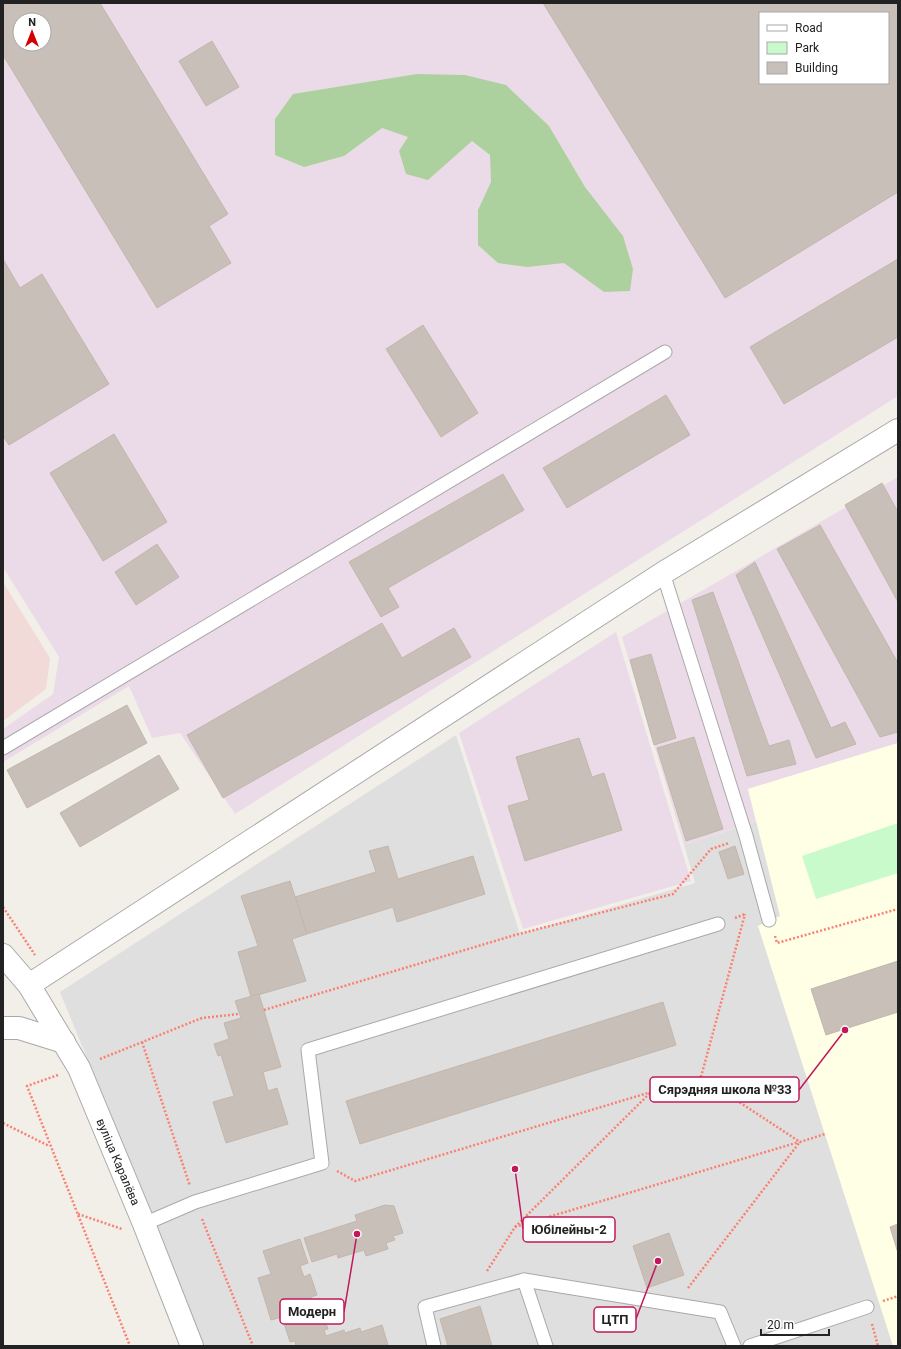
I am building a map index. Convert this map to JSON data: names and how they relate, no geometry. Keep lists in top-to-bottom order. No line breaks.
{"streets":{"street":["вуліца Каралёва"]},"places":["Сярэдняя школа №33","Юбілейны-2","Модерн","ЦТП"],"legend":["Road","Park","Building"],"scale_bar":"20 m","north":"top"}
